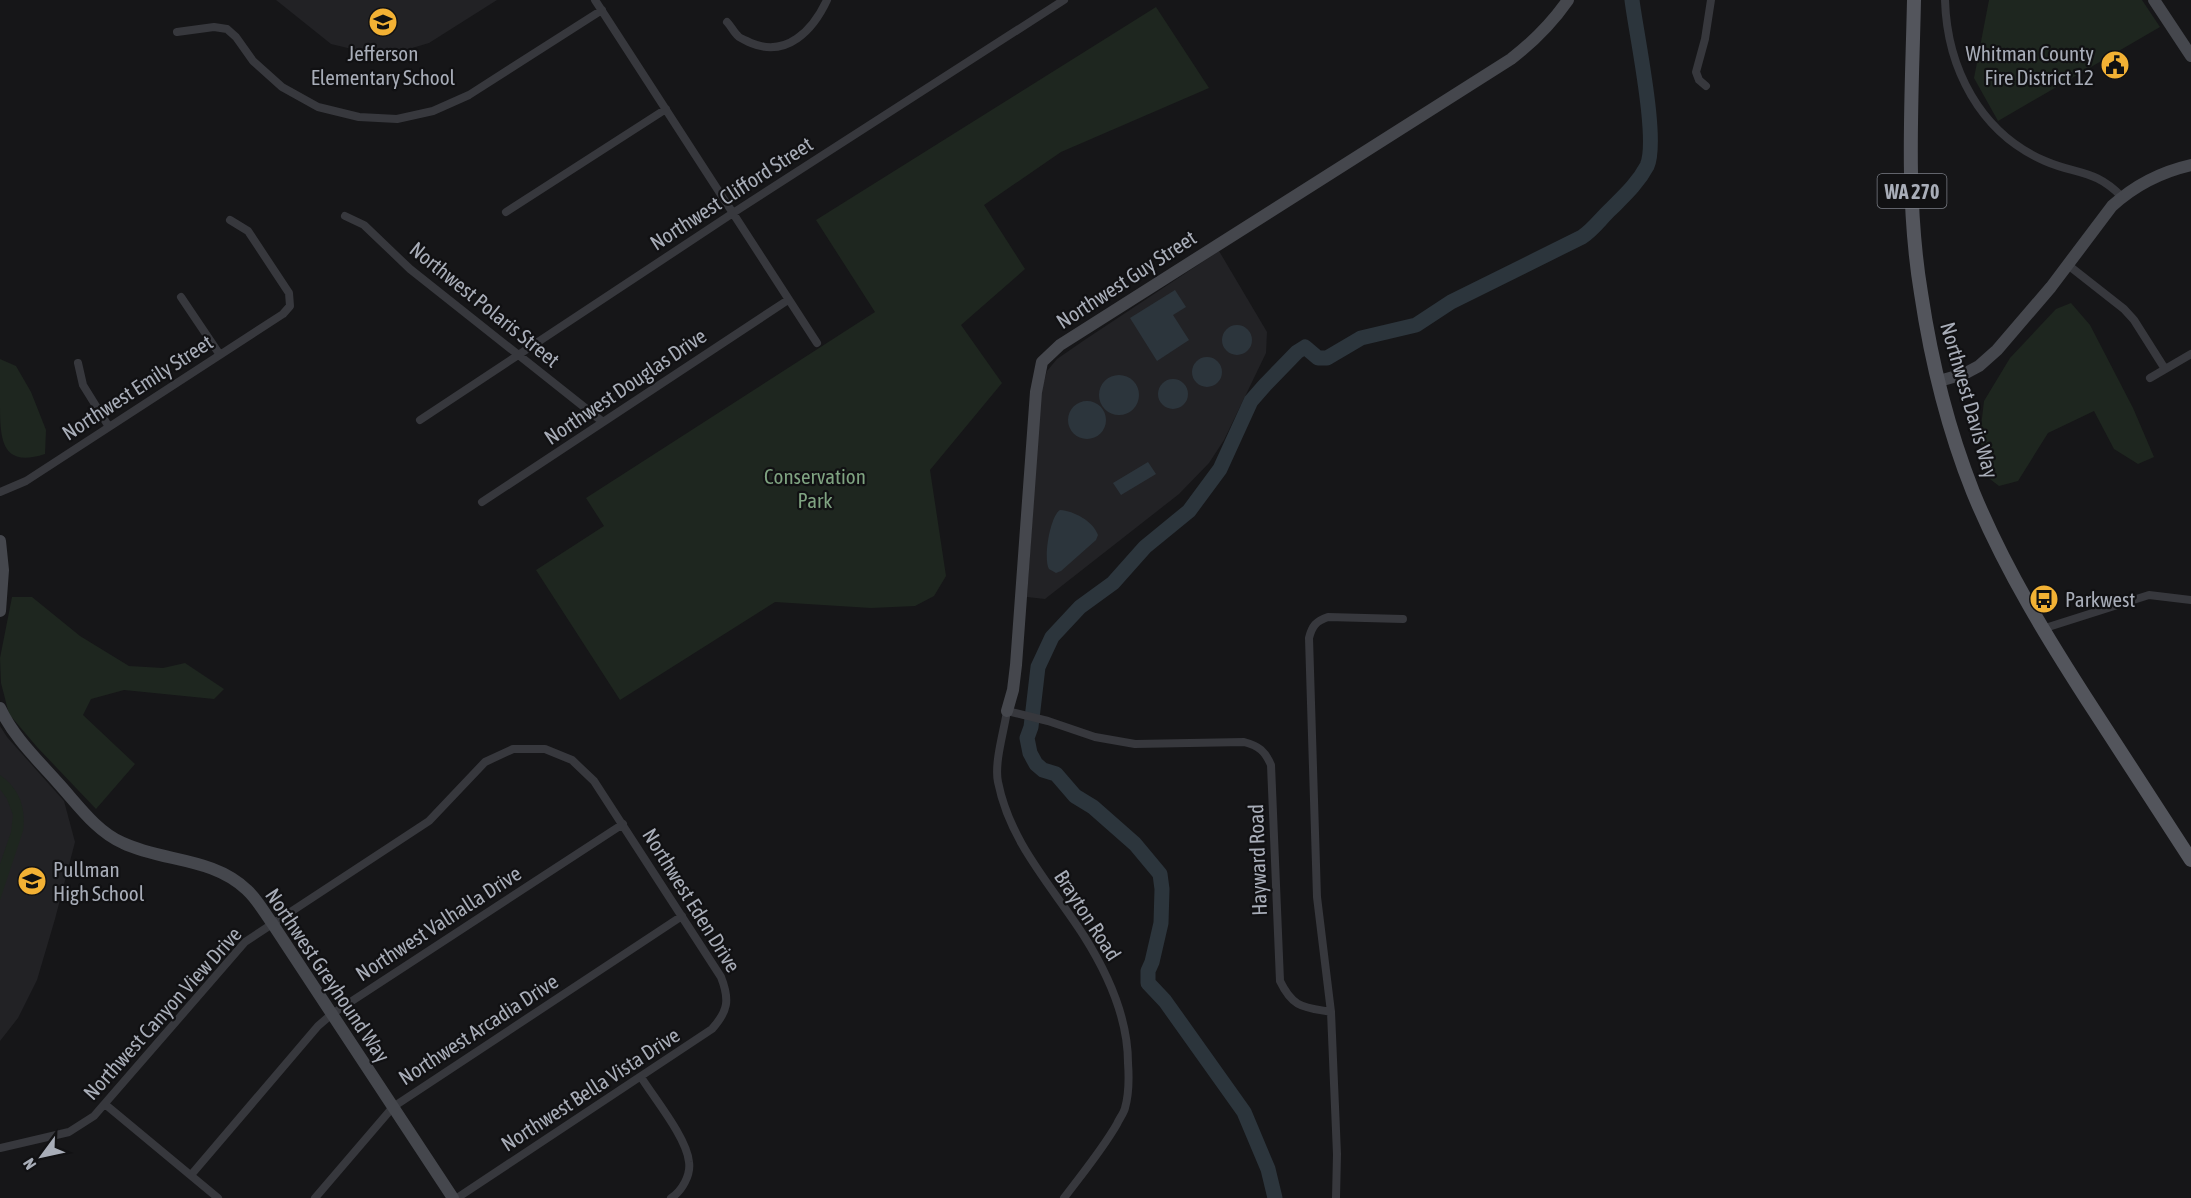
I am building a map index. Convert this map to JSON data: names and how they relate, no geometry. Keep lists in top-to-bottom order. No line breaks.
{"streets":{"main road":["WA 270","Northwest Davis Way"],"street":["Northwest Clifford Street","Northwest Guy Street","Northwest Polaris Street","Northwest Douglas Drive","Northwest Emily Street","Hayward Road","Northwest Eden Drive","Brayton Road","Northwest Valhalla Drive","Northwest Greyhound Way","Northwest Canyon View Drive","Northwest Arcadia Drive","Northwest Bella Vista Drive"]},"crossings":[["Northwest Clifford Street","Northwest Polaris Street"],["Northwest Guy Street","Hayward Road"],["Northwest Guy Street","Brayton Road"],["Northwest Polaris Street","Northwest Douglas Drive"],["Hayward Road","Brayton Road"],["Northwest Eden Drive","Northwest Valhalla Drive"],["Northwest Eden Drive","Northwest Canyon View Drive"],["Northwest Eden Drive","Northwest Arcadia Drive"],["Northwest Eden Drive","Northwest Bella Vista Drive"],["Northwest Valhalla Drive","Northwest Greyhound Way"],["Northwest Valhalla Drive","Northwest Canyon View Drive"],["Northwest Greyhound Way","Northwest Canyon View Drive"],["Northwest Greyhound Way","Northwest Arcadia Drive"],["Northwest Greyhound Way","Northwest Bella Vista Drive"]],"parks":["Conservation Park"],"places":{"school or university":["Jefferson Elementary School","Pullman High School"],"public building":["Whitman County Fire District 12"],"bus stop":["Parkwest"]},"north":"bottom left"}
